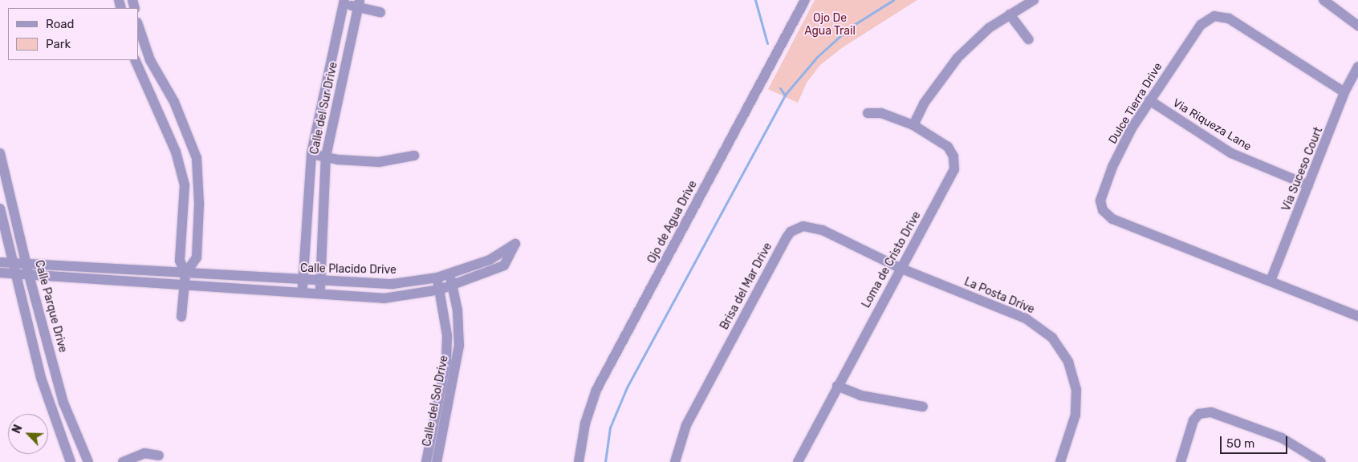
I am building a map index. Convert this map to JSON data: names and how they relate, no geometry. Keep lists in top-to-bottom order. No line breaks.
{"streets":{"street":["Dulce Tierra Drive","Calle del Sur Drive","Via Riqueza Lane","Via Suceso Court","Ojo de Agua Drive","Loma de Cristo Drive","Calle Placido Drive","Brisa del Mar Drive","La Posta Drive","Calle Parque Drive","Calle del Sol Drive"]},"crossings":[["Dulce Tierra Drive","Via Riqueza Lane"],["Dulce Tierra Drive","Via Suceso Court"],["Calle del Sur Drive","Calle Placido Drive"],["Via Riqueza Lane","Via Suceso Court"],["Loma de Cristo Drive","Brisa del Mar Drive"],["Loma de Cristo Drive","La Posta Drive"],["Calle Placido Drive","Calle Parque Drive"],["Calle Placido Drive","Calle del Sol Drive"],["Brisa del Mar Drive","La Posta Drive"]],"parks":["Ojo De Agua Trail"],"legend":["Road","Park"],"scale_bar":"50 m","north":"top left"}
